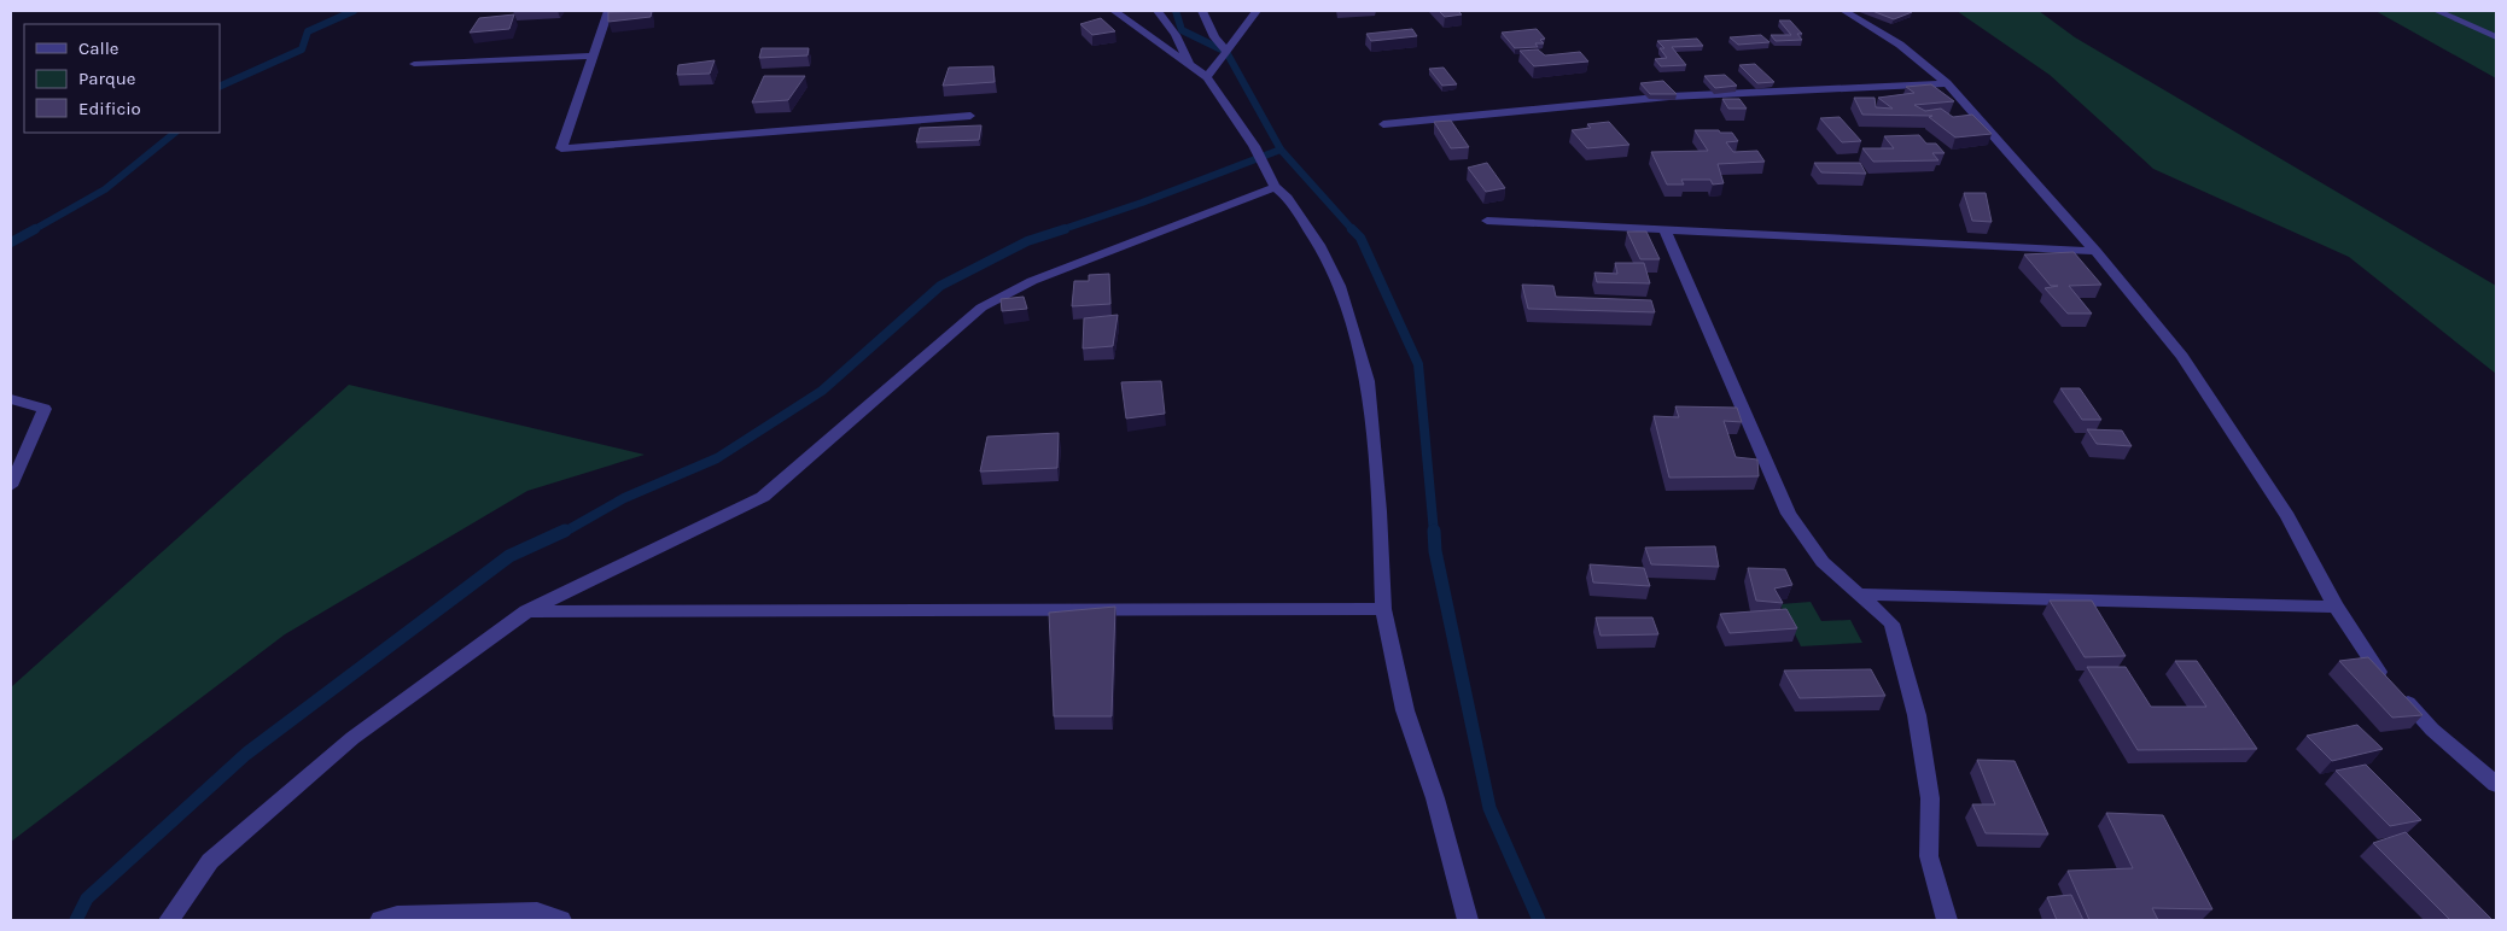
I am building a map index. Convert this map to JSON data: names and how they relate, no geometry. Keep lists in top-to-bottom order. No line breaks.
{"legend":["Calle","Parque","Edificio"]}
